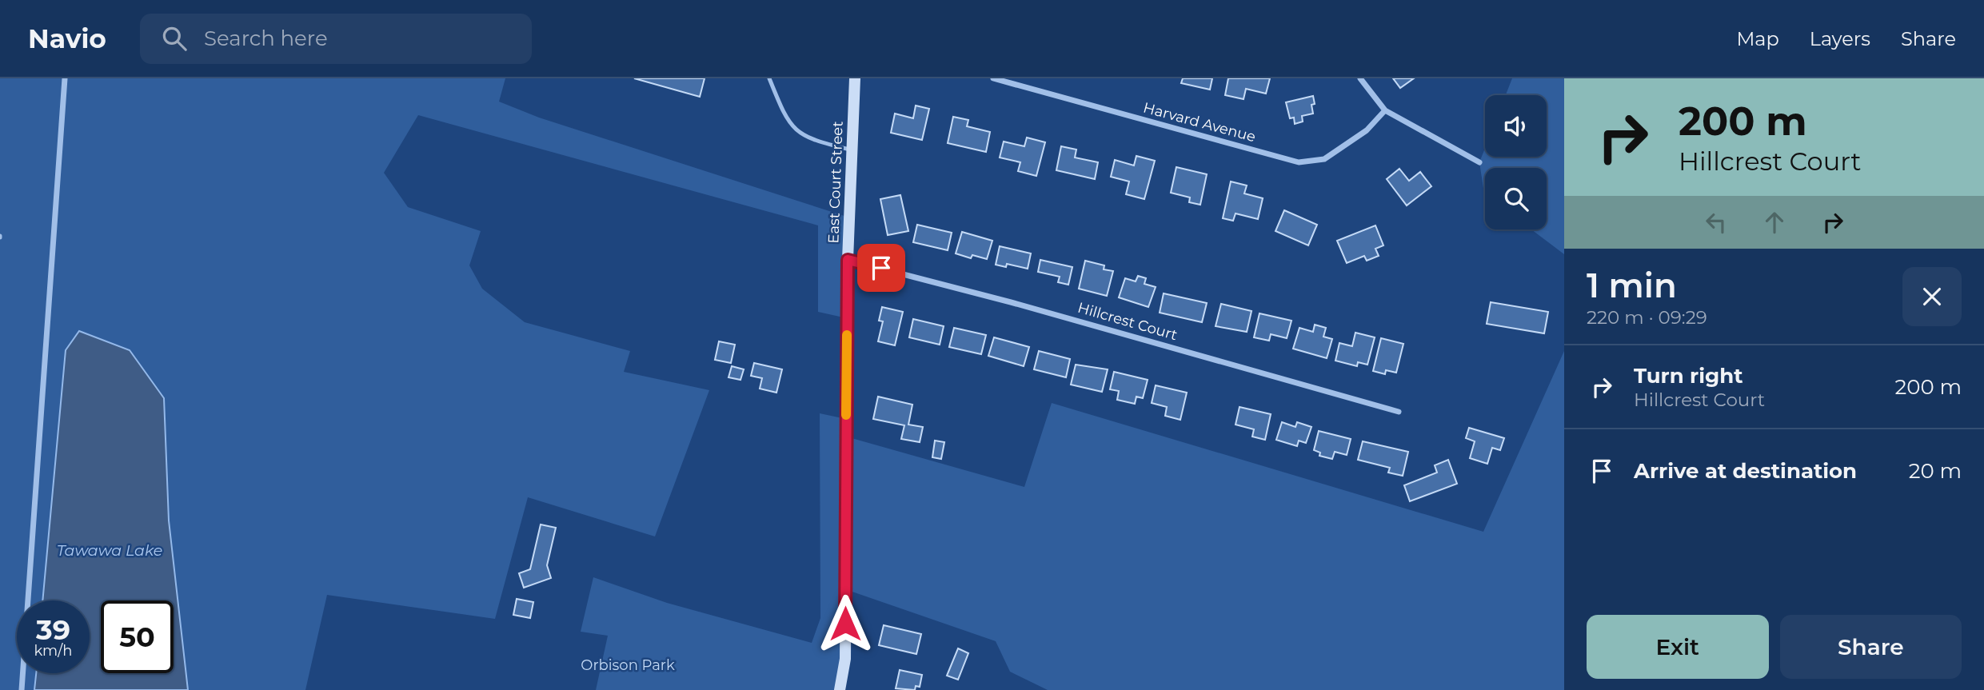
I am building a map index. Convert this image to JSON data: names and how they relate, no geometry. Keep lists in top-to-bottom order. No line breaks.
{"streets":{"main road":["East Court Street"],"street":["Harvard Avenue","Hillcrest Court"]},"crossings":[["East Court Street","Hillcrest Court"]],"water":["Tawawa Lake"],"parks":["Orbison Park"],"page":{"header":"Navio","search":"Search here","nav":["Map","Layers","Share"],"turn":["200 m","Hillcrest Court"],"heading":["1 min","220 m · 09:29"],"list":[{"name":"Turn right","note":"Hillcrest Court","value":"200 m"},{"name":"Arrive at destination","value":"20 m"}],"speed":"39 km/h","limit":"50","buttons":["Exit","Share"]}}
